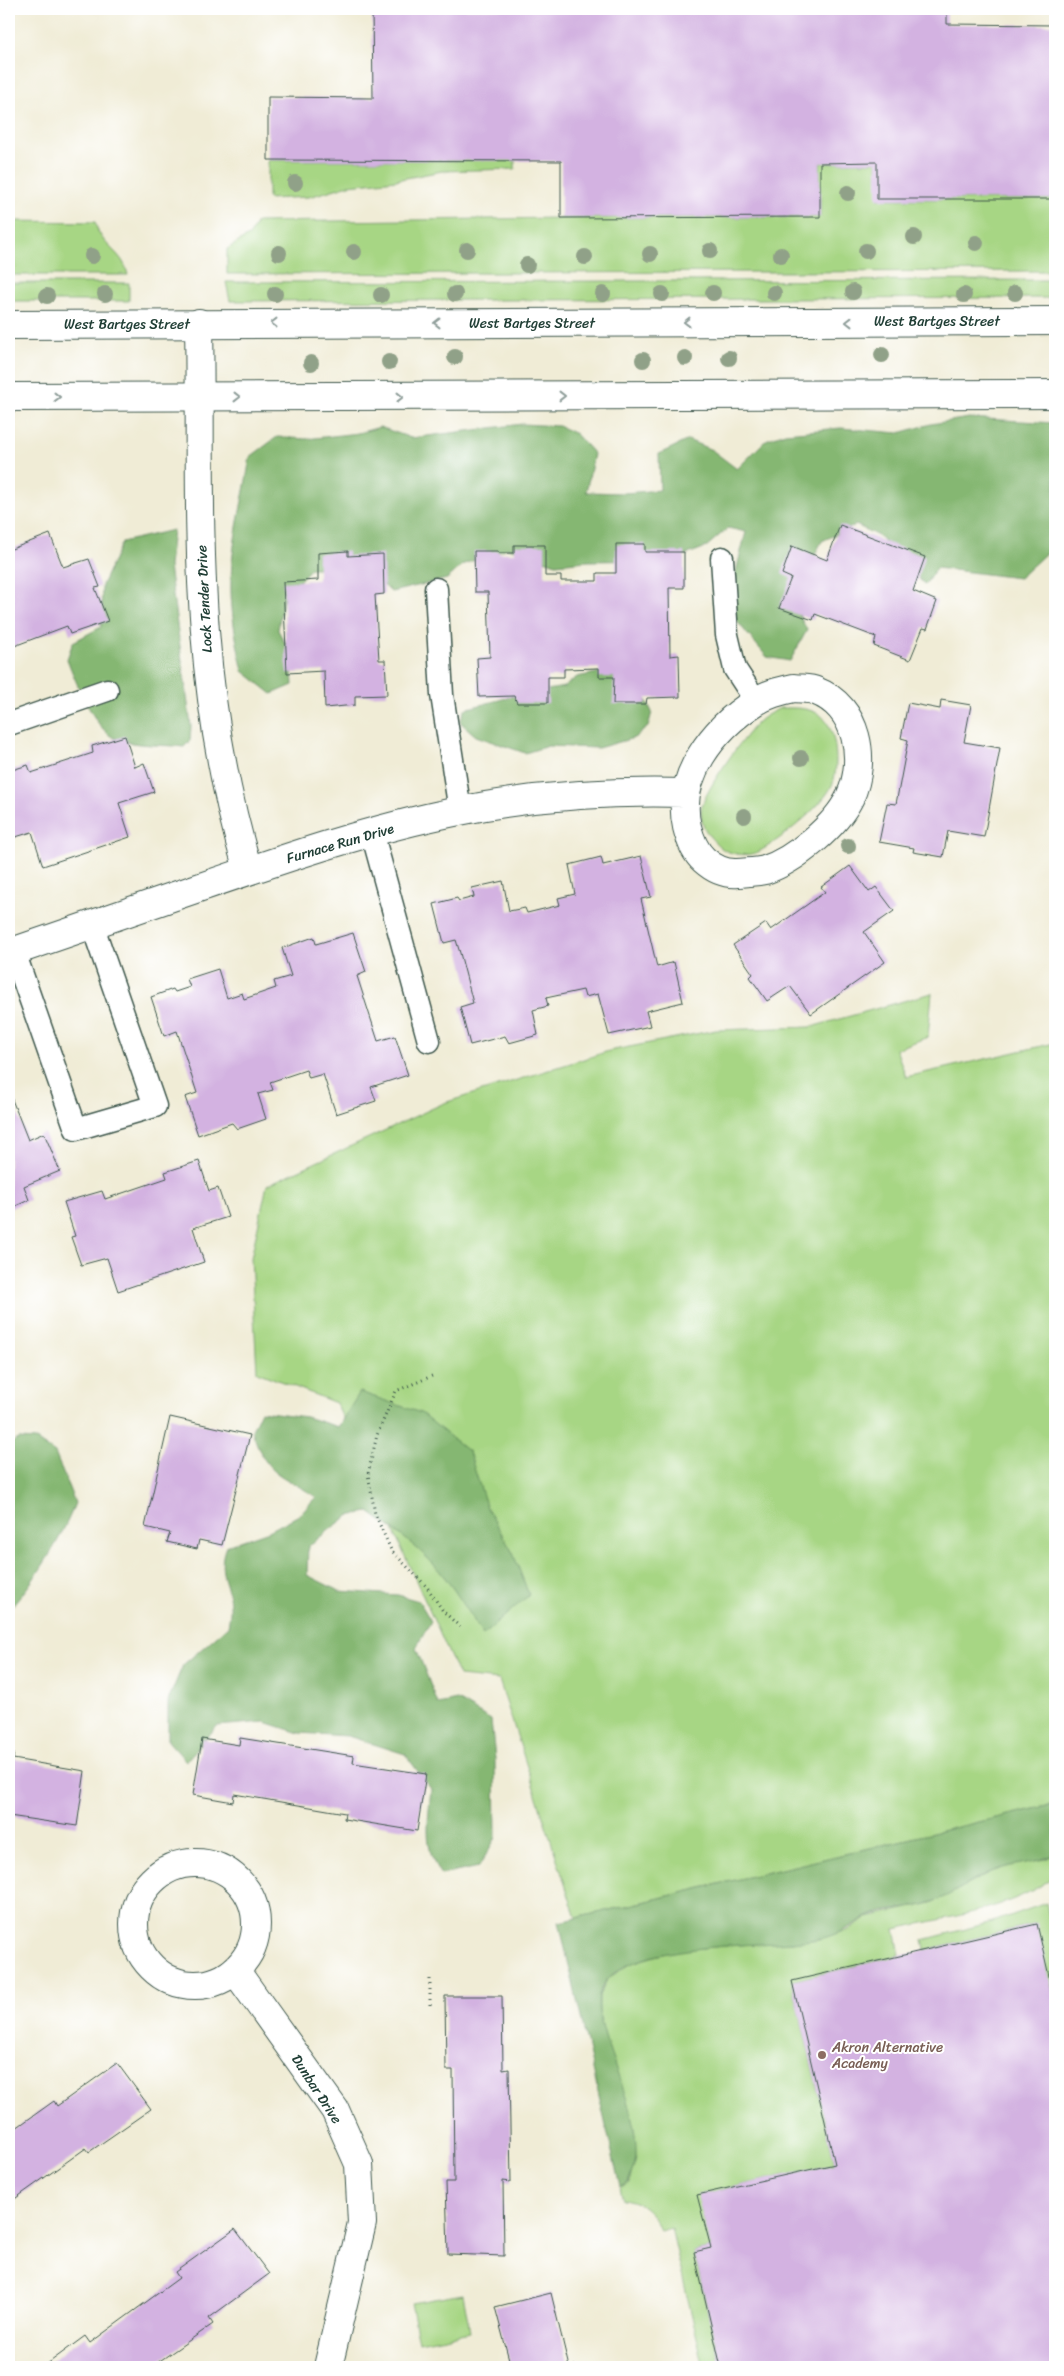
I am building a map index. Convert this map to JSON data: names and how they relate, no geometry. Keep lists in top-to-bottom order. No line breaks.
{"streets":{"street":["West Bartges Street","Lock Tender Drive","Furnace Run Drive","Dunbar Drive"]},"crossings":[["West Bartges Street","Lock Tender Drive"],["Lock Tender Drive","Furnace Run Drive"]],"places":["Akron Alternative Academy"]}
